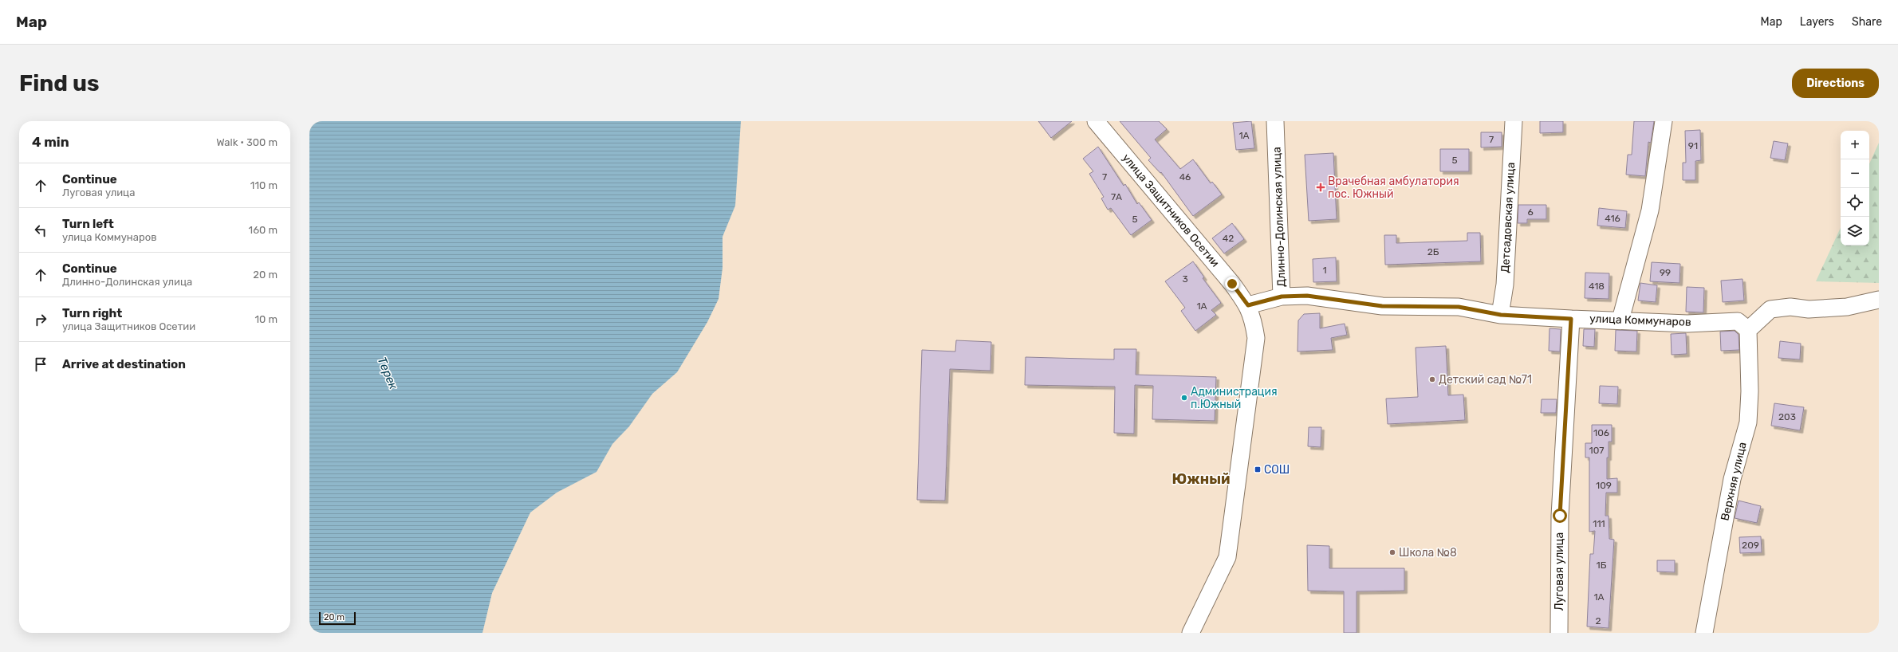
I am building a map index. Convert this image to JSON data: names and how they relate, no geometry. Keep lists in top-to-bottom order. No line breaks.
{"streets":{"street":["улица Защитников Осетии","Длинно-Долинская улица","Детсадовская улица","улица Коммунаров","Верхняя улица","Луговая улица"]},"crossings":[["улица Защитников Осетии","Длинно-Долинская улица"],["Длинно-Долинская улица","улица Коммунаров"],["Детсадовская улица","улица Коммунаров"],["улица Коммунаров","Верхняя улица"],["улица Коммунаров","Луговая улица"]],"districts":["Южный"],"water":["Терек"],"places":{"health":["Врачебная амбулатория пос. Южный"],"other":["Детский сад №71","Администрация п.Южный","Школа №8"],"transit":["СОШ"]},"house_numbers":["1А","7","91","5","7","46","7А","6","416","5","42","2Б","1","99","3","418","1А","203","106","107","109","111","209","1Б","1А","2"],"scale_bar":"20 m","page":{"header":"Map","nav":["Map","Layers","Share"],"buttons":"Directions","title":"Find us","heading":["4 min","Walk · 300 m"],"map_buttons":["+","−"],"list":[["Continue","Луговая улица","110 m"],["Turn left","улица Коммунаров","160 m"],["Continue","Длинно-Долинская улица","20 m"],["Turn right","улица Защитников Осетии","10 m"],"Arrive at destination"],"scale":"20 m"}}
